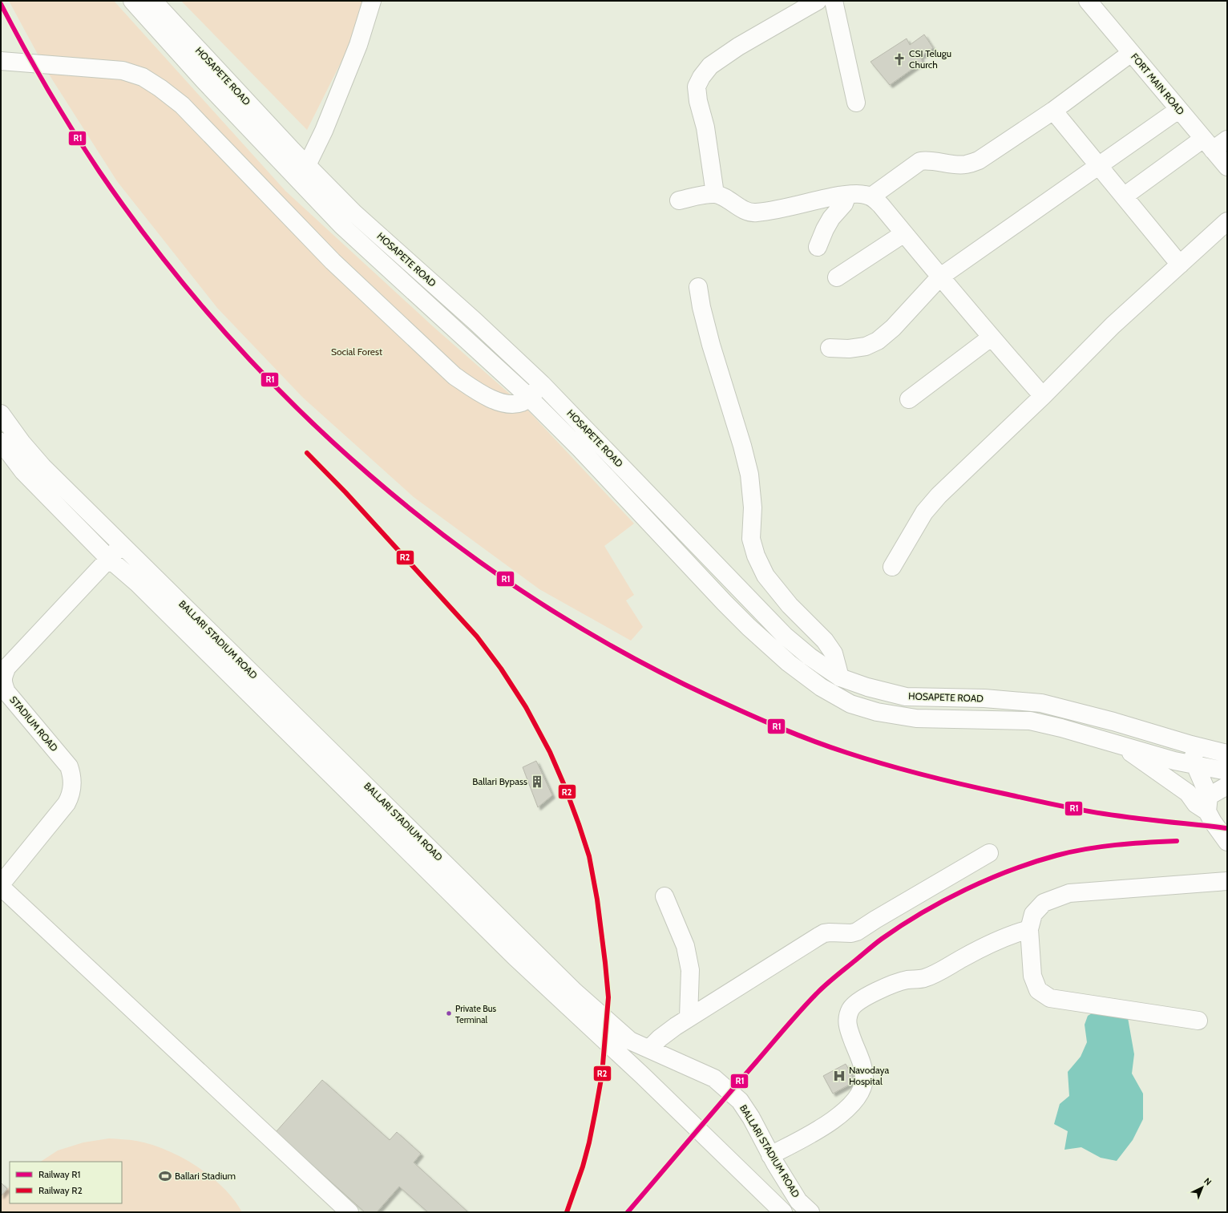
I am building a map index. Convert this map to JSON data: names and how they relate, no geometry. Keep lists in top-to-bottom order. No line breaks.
{"streets":{"main road":["HOSAPETE ROAD","FORT MAIN ROAD","BALLARI STADIUM ROAD","STADIUM ROAD"]},"crossings":[["BALLARI STADIUM ROAD","STADIUM ROAD"]],"parks":["Social Forest"],"places":{"church":["CSI Telugu Church"],"building":["Ballari Bypass"],"other":["Private Bus Terminal"],"hospital":["Navodaya Hospital"],"sports":["Ballari Stadium"]},"lines":["rail line R1","rail line R2"],"legend":["Railway R1","Railway R2"],"north":"top right"}
